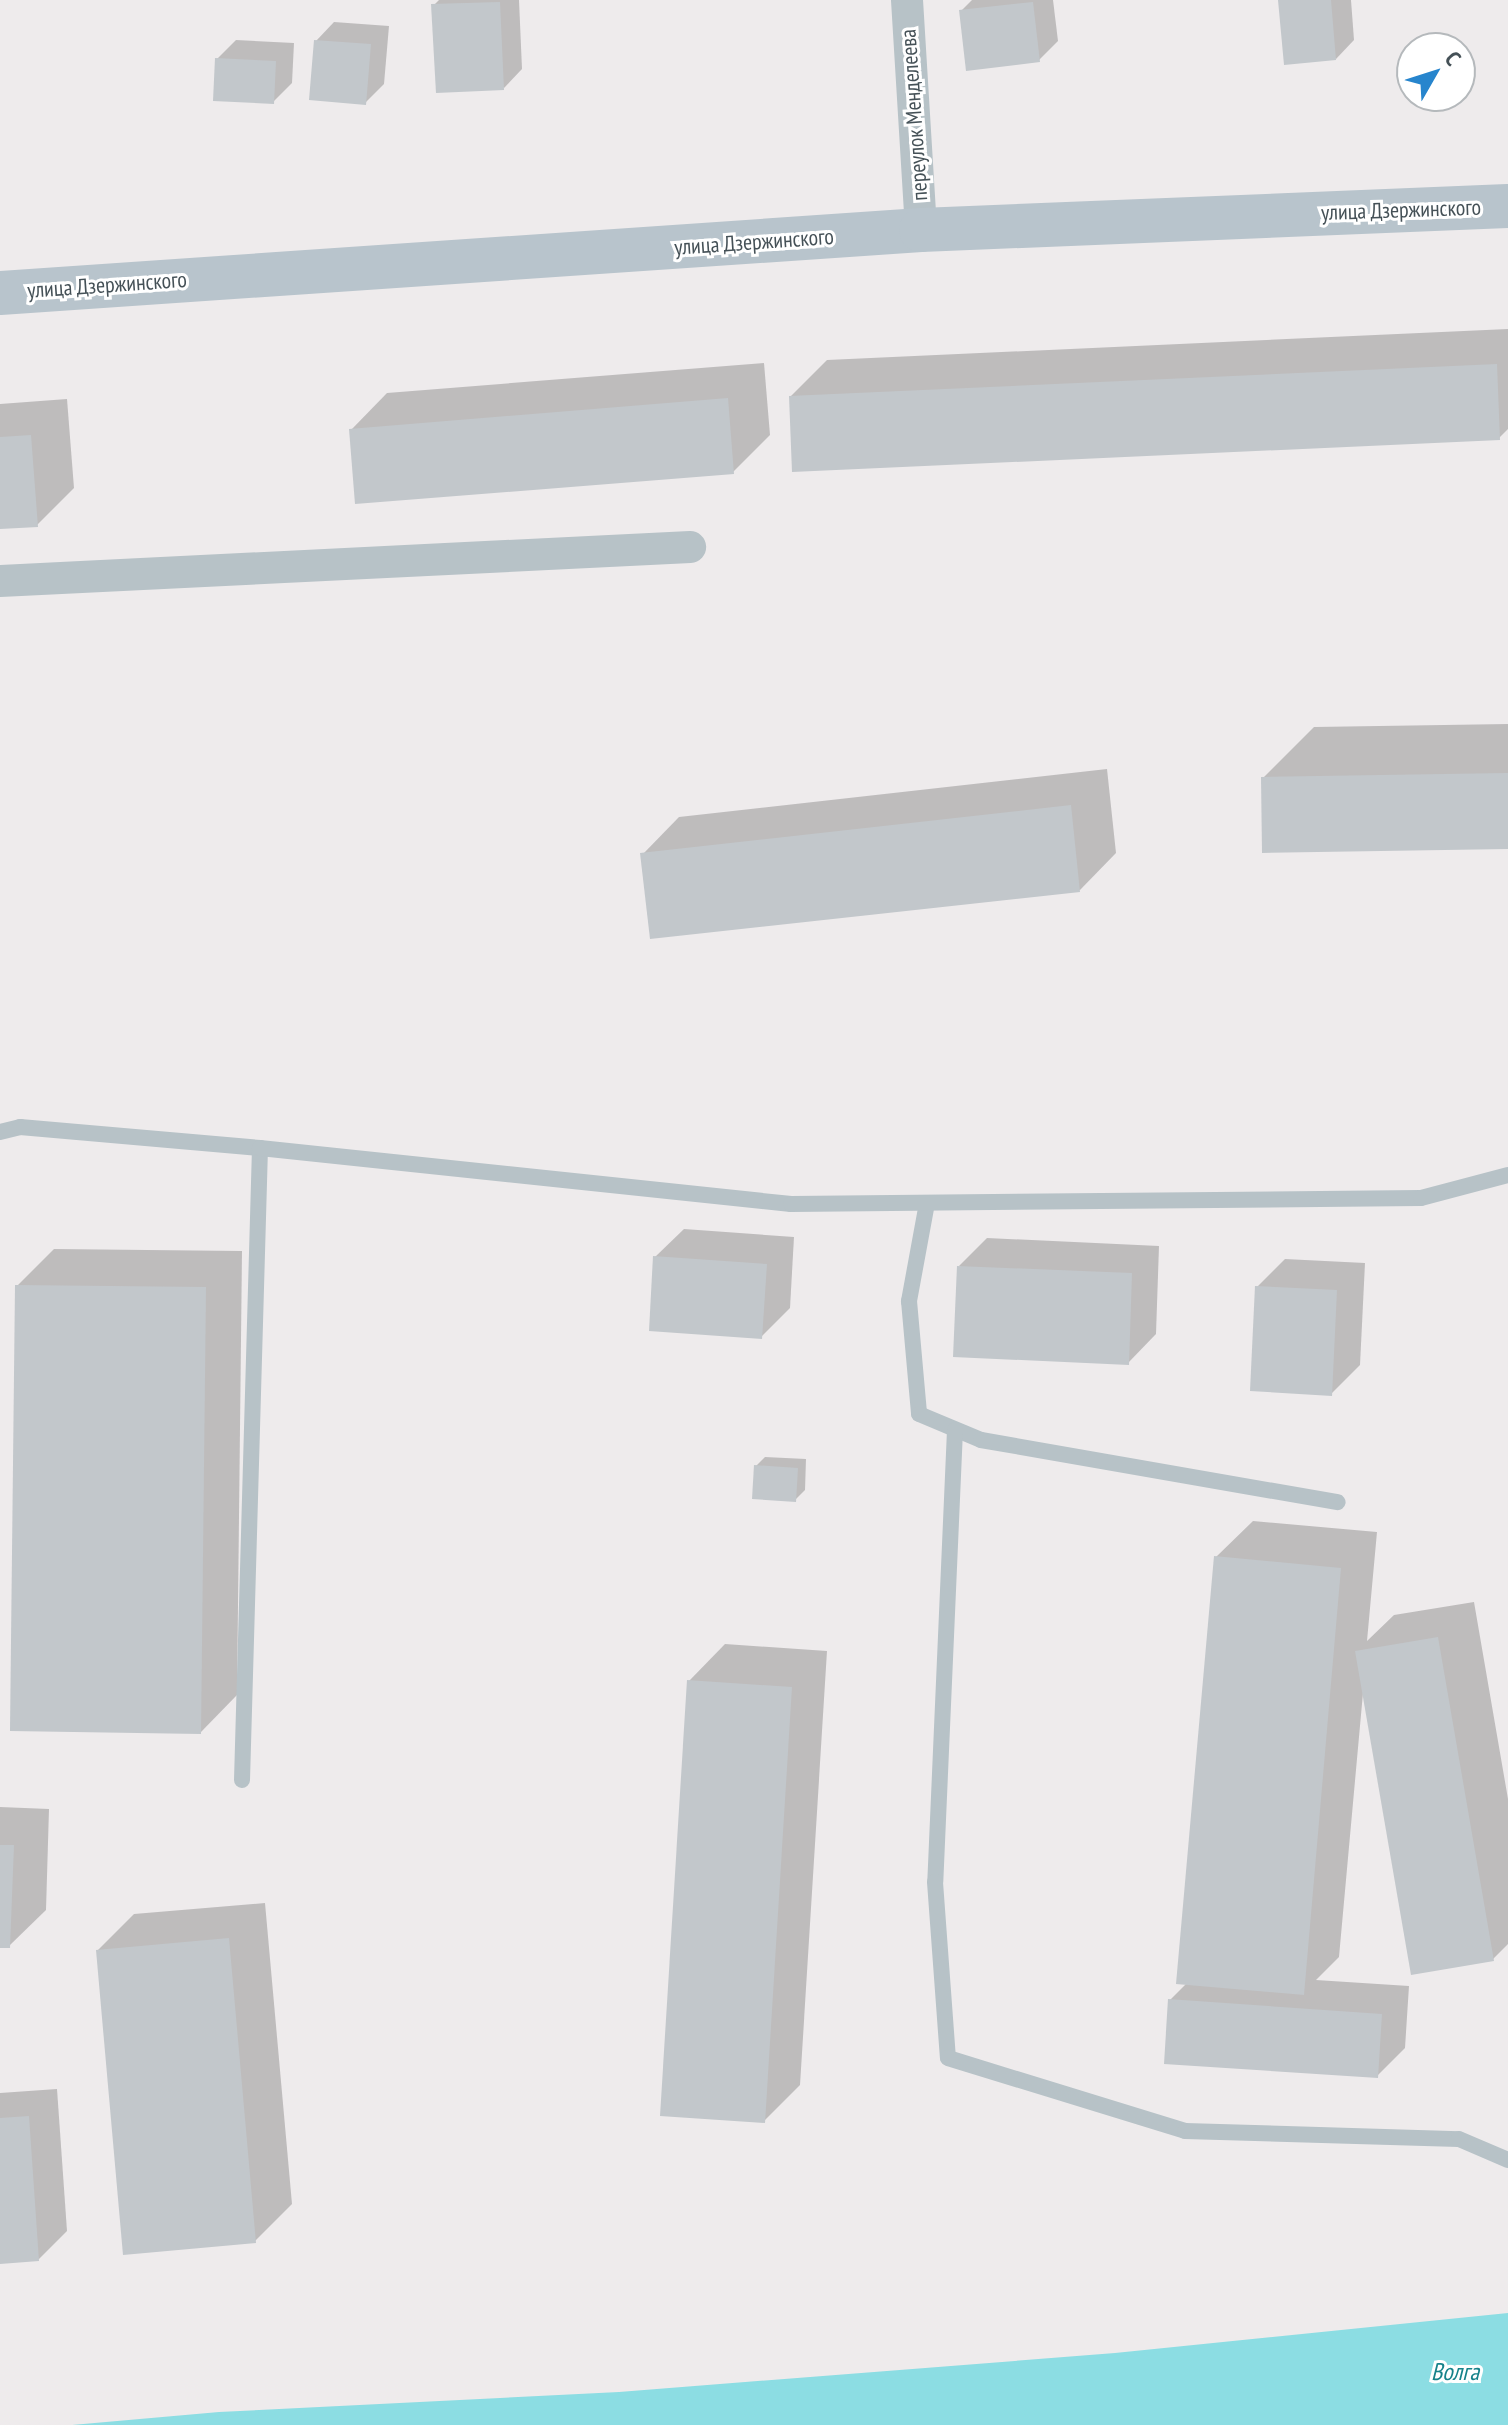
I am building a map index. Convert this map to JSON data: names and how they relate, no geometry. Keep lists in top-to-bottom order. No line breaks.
{"streets":{"main road":["улица Дзержинского"],"street":["переулок Менделеева"]},"crossings":[["переулок Менделеева","улица Дзержинского"]],"water":["Волга"],"north":"top right"}
